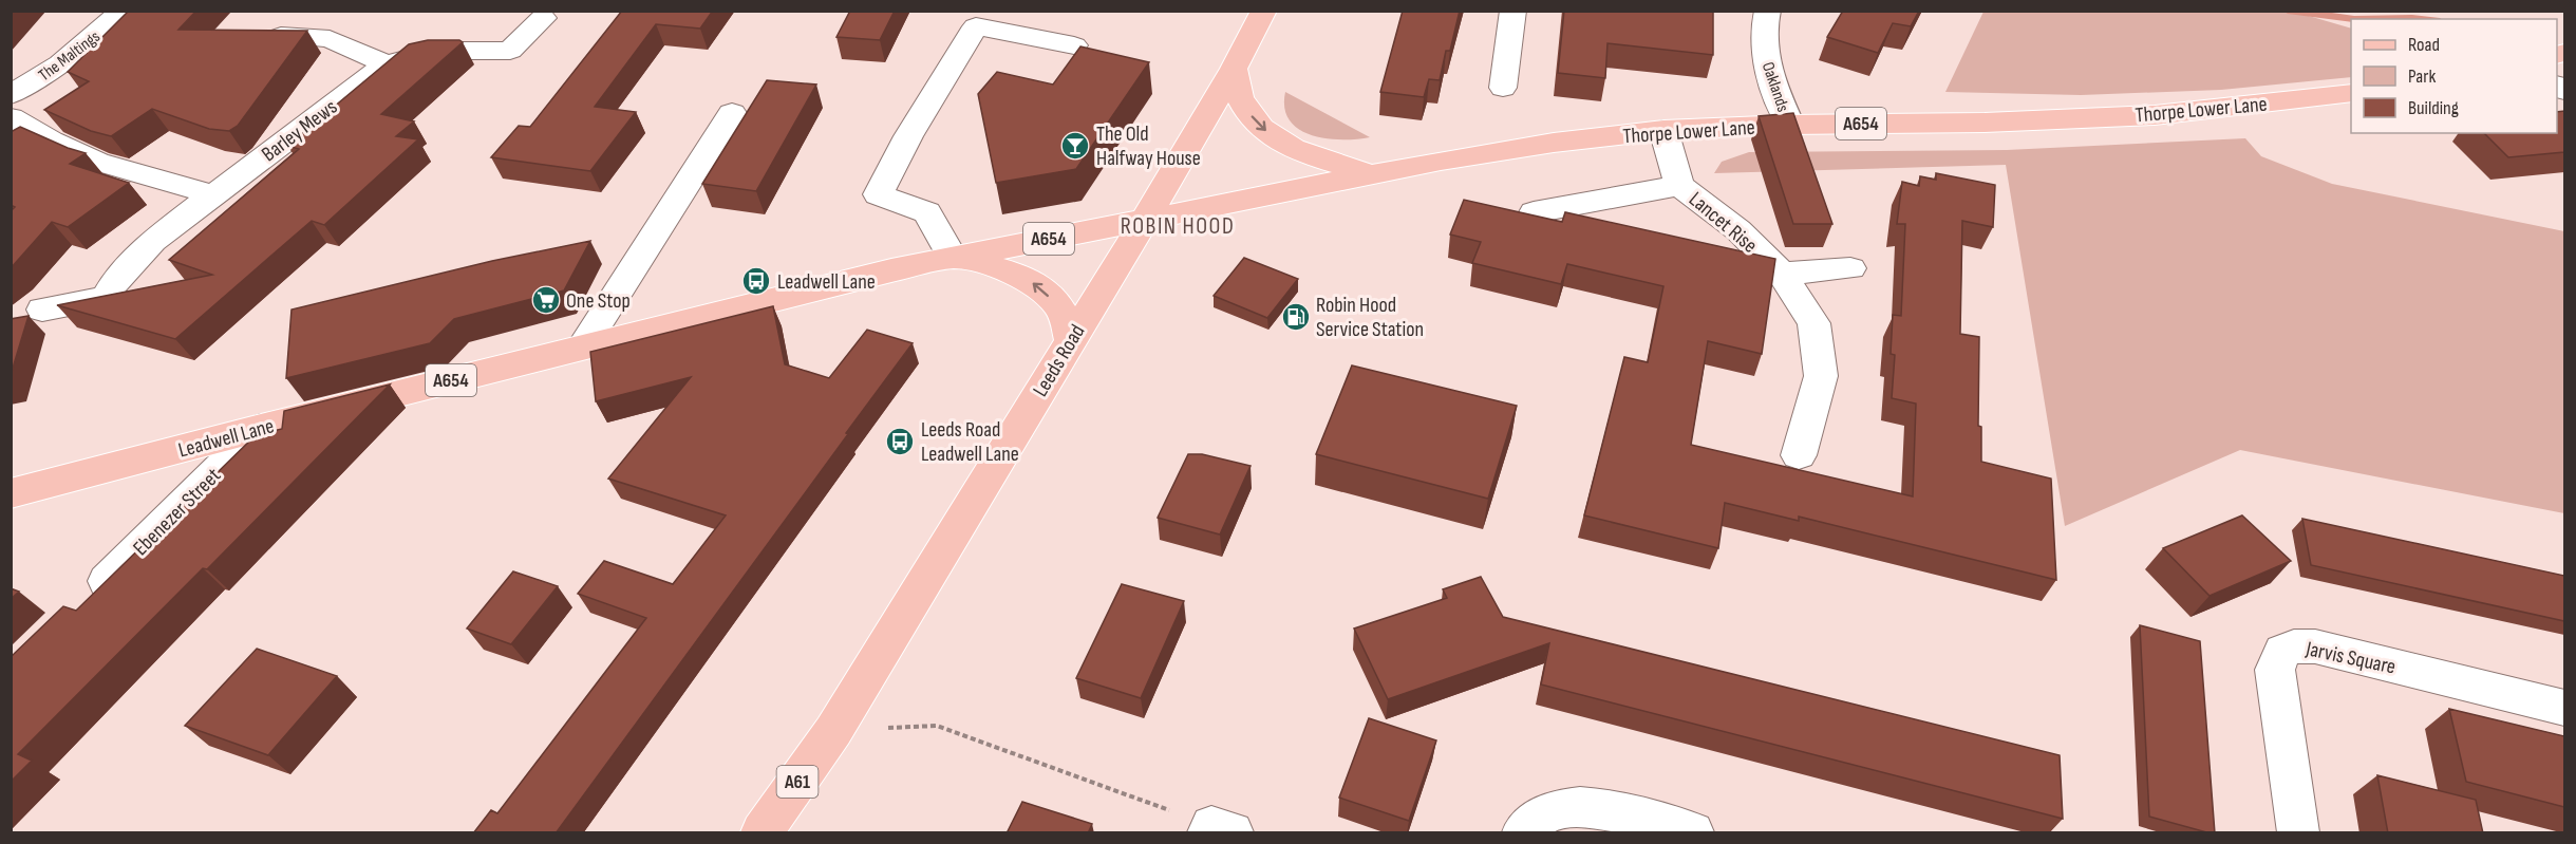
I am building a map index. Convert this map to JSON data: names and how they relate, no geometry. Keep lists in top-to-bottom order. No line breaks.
{"streets":{"main road":["Thorpe Lower Lane","A654","Leeds Road","Leadwell Lane","A61"],"street":["The Maltings","Oaklands","Barley Mews","Lancet Rise","Ebenezer Street","Jarvis Square"]},"crossings":[["Oaklands","Thorpe Lower Lane"],["Thorpe Lower Lane","Lancet Rise"],["Thorpe Lower Lane","Leeds Road"],["Thorpe Lower Lane","Leadwell Lane"],["Leeds Road","Leadwell Lane"],["Leadwell Lane","Ebenezer Street"]],"districts":["ROBIN HOOD"],"places":{"bar":["The Old Halfway House"],"bus stop":["Leadwell Lane","Leeds Road Leadwell Lane"],"supermarket":["One Stop"],"fuel station":["Robin Hood Service Station"]},"legend":["Road","Park","Building"]}
